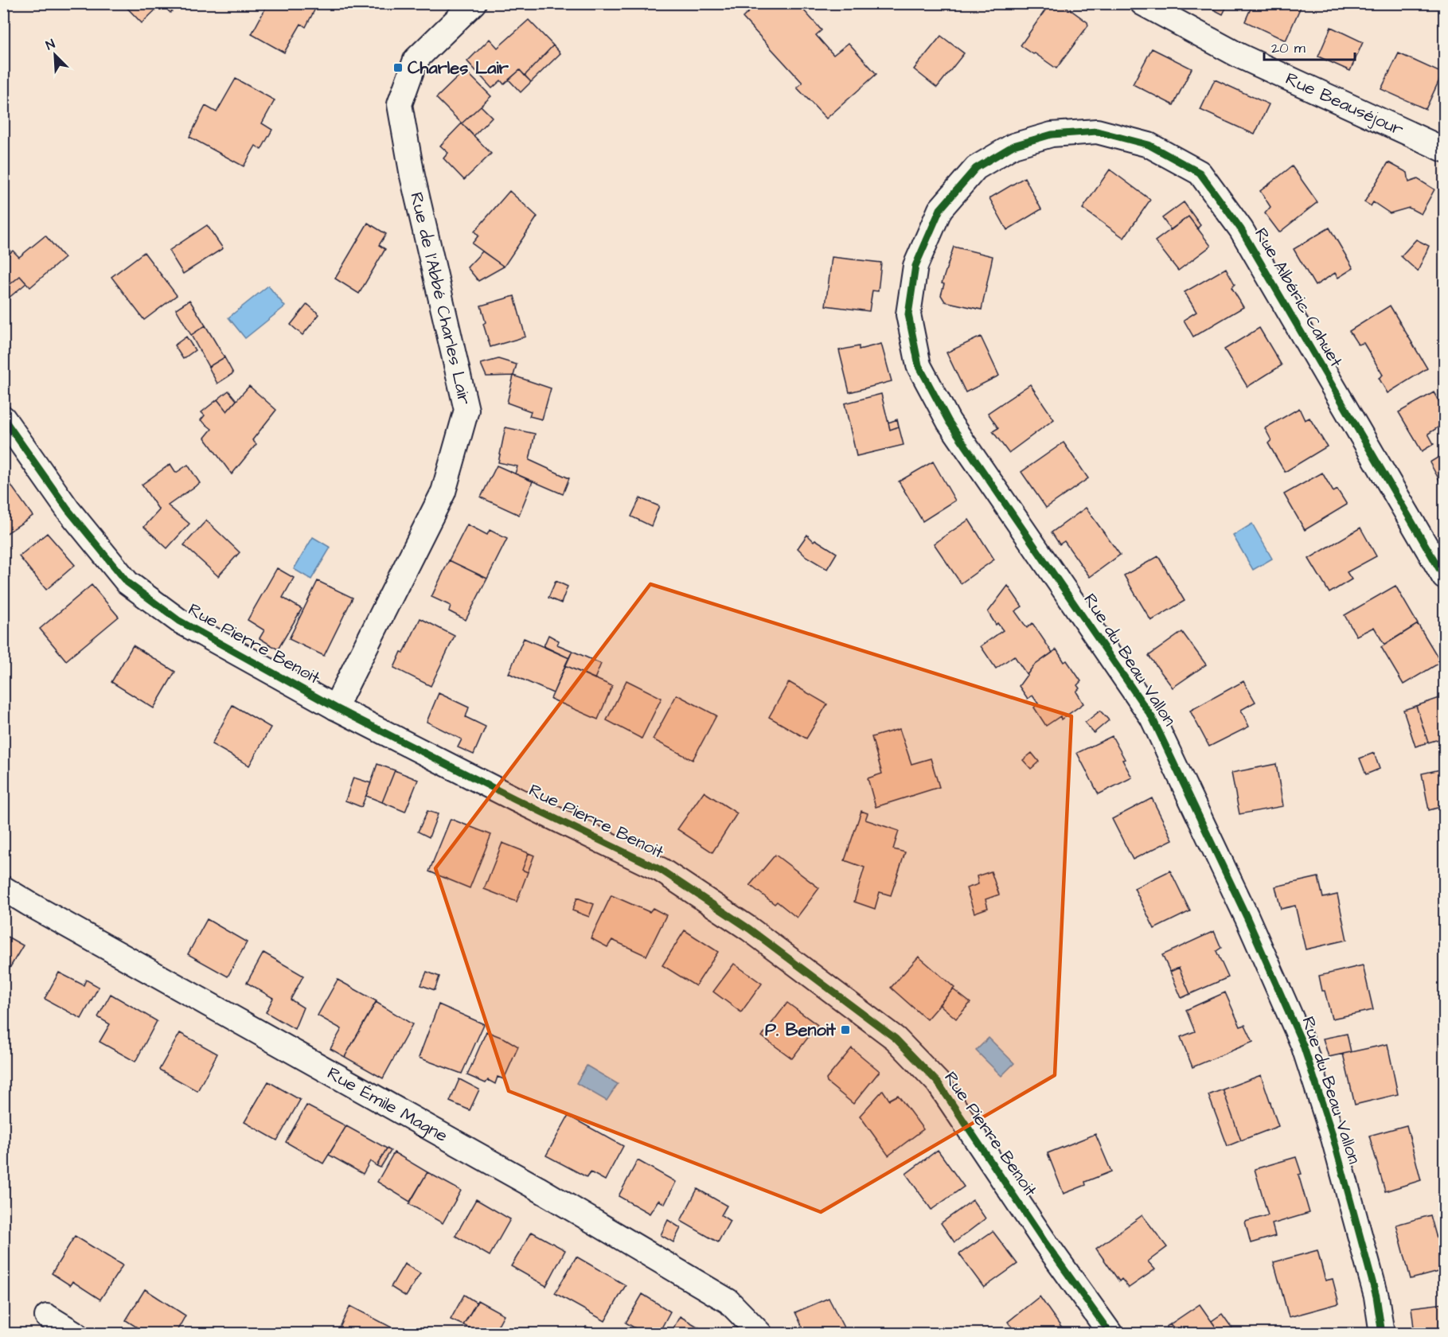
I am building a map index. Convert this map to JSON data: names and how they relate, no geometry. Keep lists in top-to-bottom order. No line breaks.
{"streets":{"street":["Rue Beauséjour","Rue Albéric Cahuet","Rue de l'Abbé Charles Lair","Rue Pierre Benoit","Rue du Beau Vallon","Rue Émile Magne"]},"crossings":[["Rue Albéric Cahuet","Rue du Beau Vallon"],["Rue de l'Abbé Charles Lair","Rue Pierre Benoit"]],"places":{"transit":["Charles Lair","P. Benoit"]},"scale_bar":"20 m","north":"top left"}
